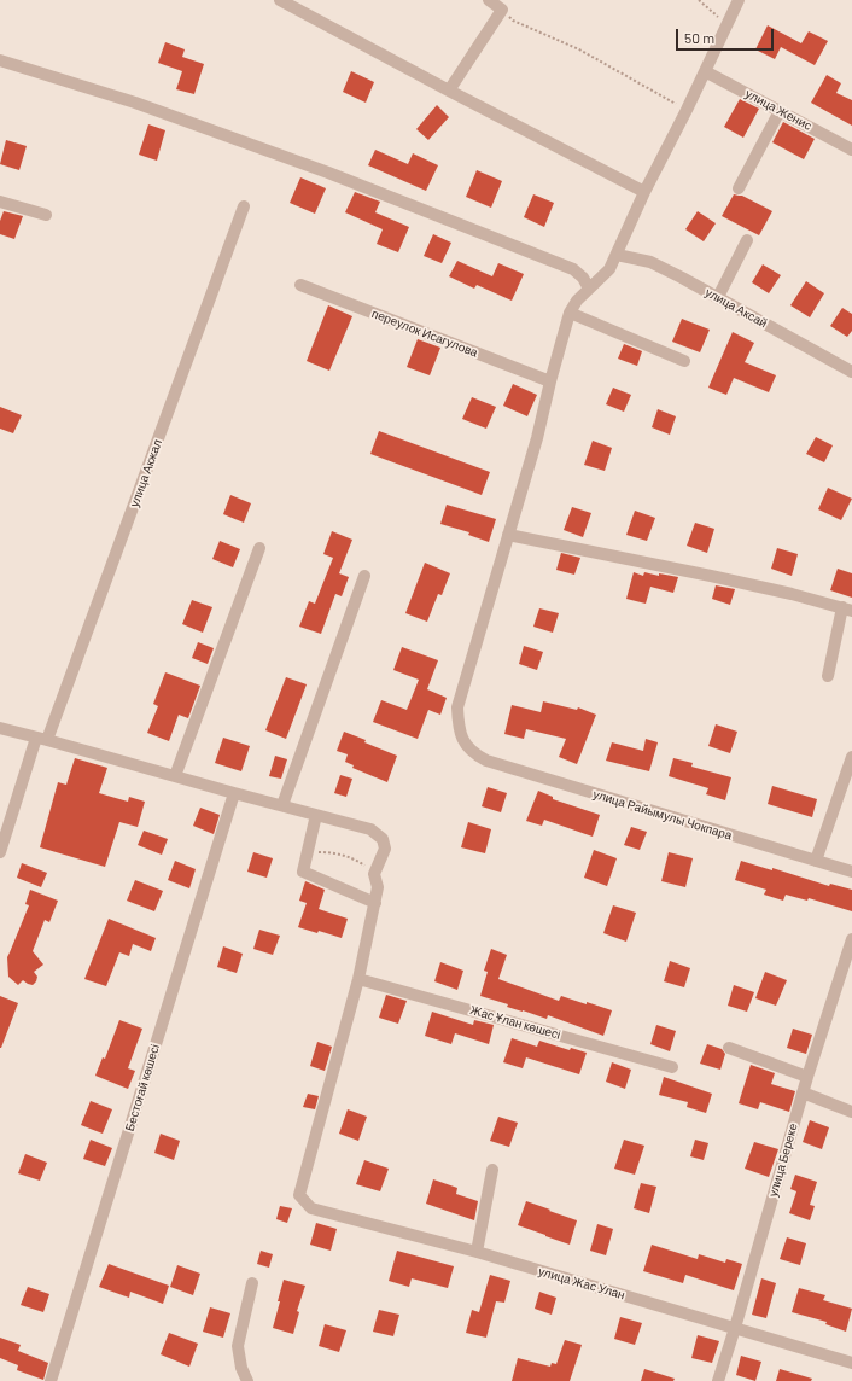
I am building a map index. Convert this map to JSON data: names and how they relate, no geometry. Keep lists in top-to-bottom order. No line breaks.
{"streets":{"street":["улица Женис","улица Аксай","переулок Исагулова","улица Акжал","улица Райымулы Чокпара","Жас Ұлан көшесі","Бестоғай көшесі","улица Береке","улица Жас Улан"]},"crossings":[["Жас Ұлан көшесі","улица Жас Улан"],["улица Береке","улица Жас Улан"]],"scale_bar":"50 m"}
